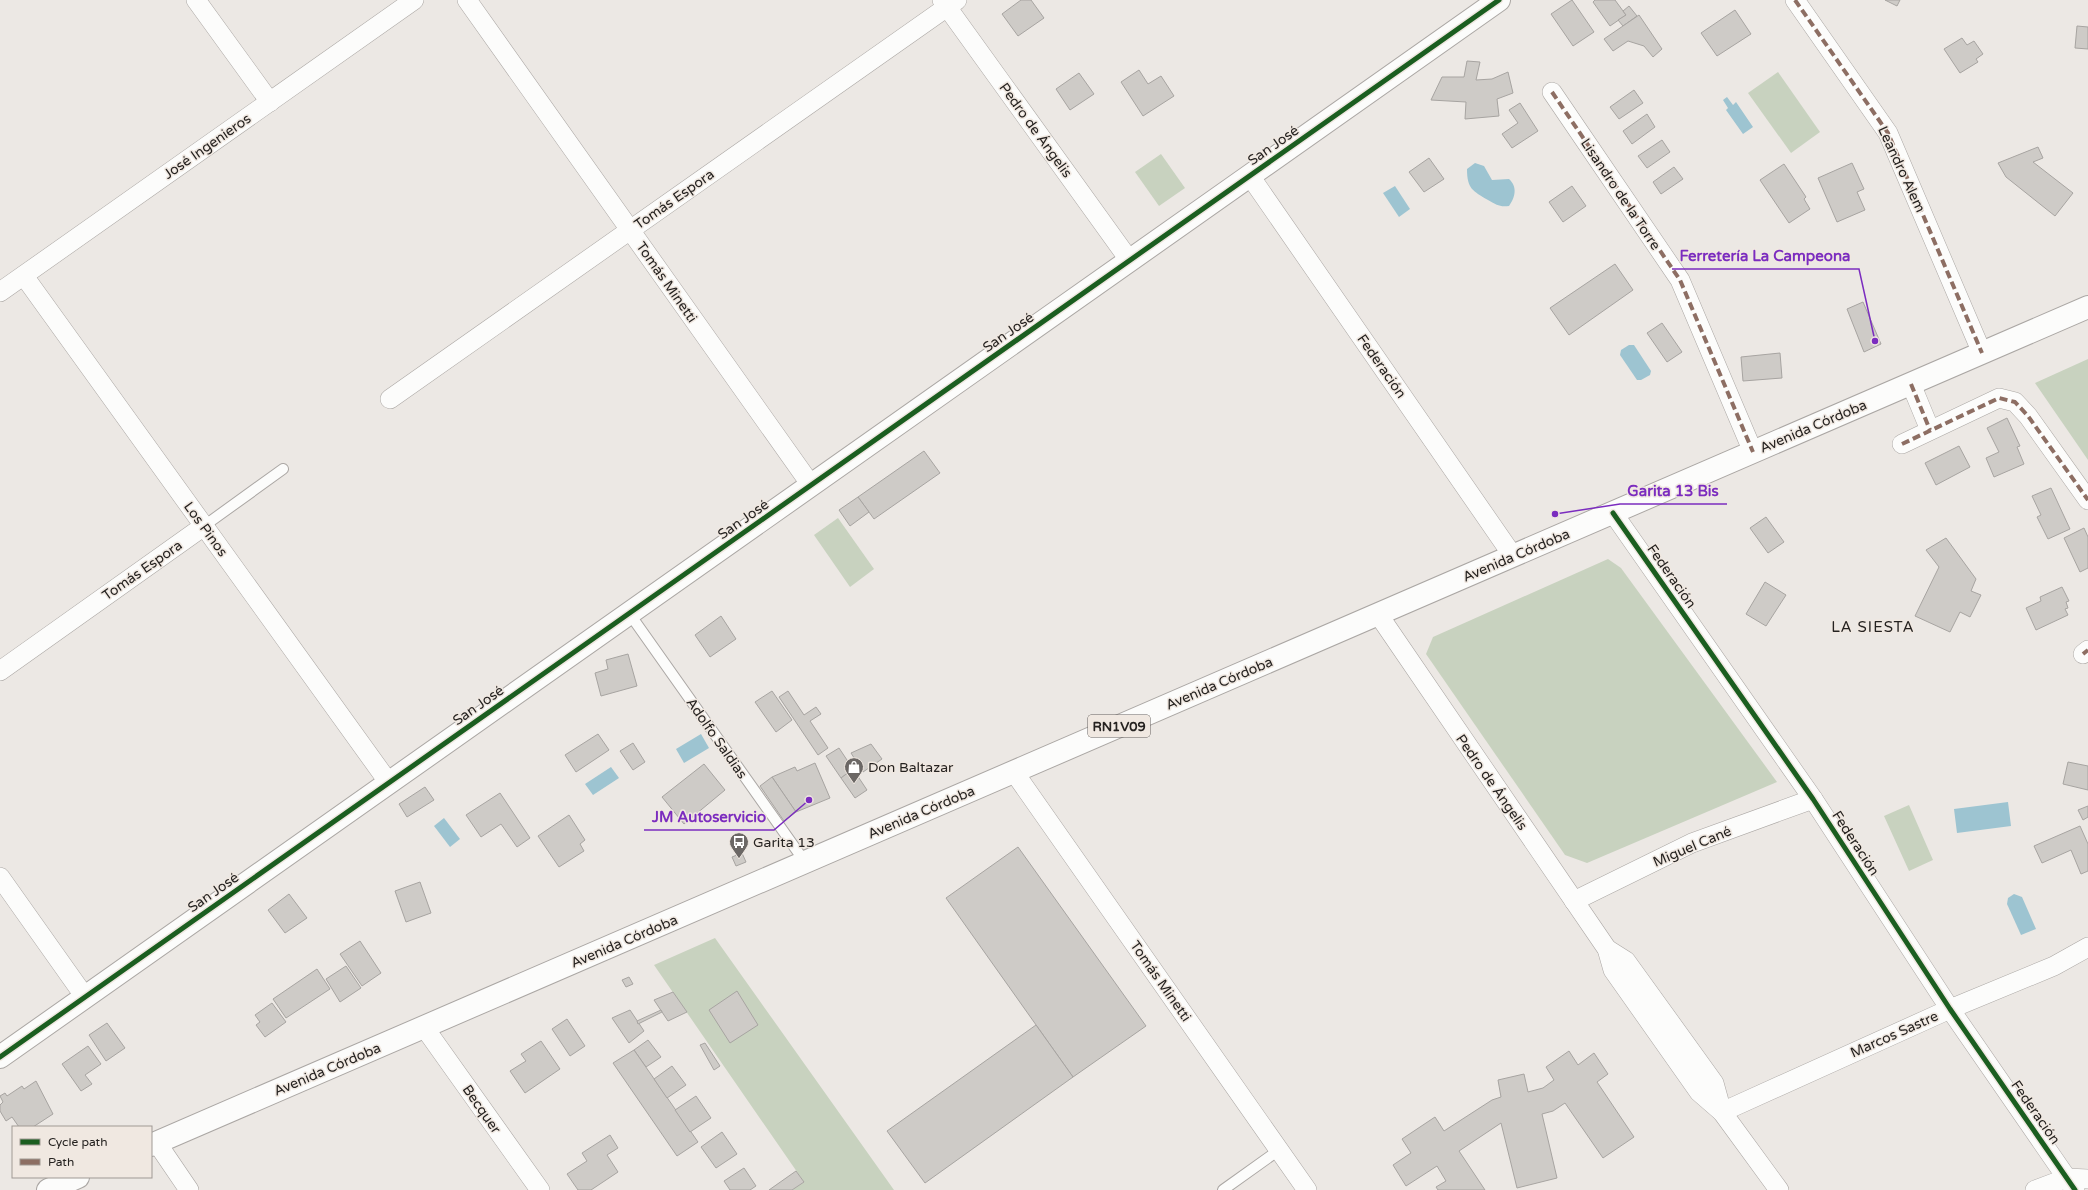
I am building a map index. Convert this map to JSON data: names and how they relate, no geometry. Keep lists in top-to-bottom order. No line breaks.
{"streets":{"main road":["San José","Avenida Córdoba","RN1V09"],"street":["Pedro de Ángelis","José Ingenieros","Leandro Alem","Lisandro de la Torre","Tomás Espora","Tomás Minetti","Federación","Los Pinos","Miguel Cané","Marcos Sastre","Becquer"],"lane":["Adolfo Saldias"]},"crossings":[["Pedro de Ángelis","San José"],["Pedro de Ángelis","Tomás Espora"],["Pedro de Ángelis","Avenida Córdoba"],["Pedro de Ángelis","Miguel Cané"],["Pedro de Ángelis","Marcos Sastre"],["San José","Tomás Minetti"],["San José","Federación"],["San José","Los Pinos"],["San José","Adolfo Saldias"],["José Ingenieros","Los Pinos"],["Leandro Alem","Avenida Córdoba"],["Lisandro de la Torre","Avenida Córdoba"],["Tomás Espora","Tomás Minetti"],["Tomás Espora","Los Pinos"],["Tomás Minetti","Avenida Córdoba"],["Federación","Avenida Córdoba"],["Federación","Miguel Cané"],["Federación","Marcos Sastre"],["Avenida Córdoba","Adolfo Saldias"],["Avenida Córdoba","Becquer"]],"districts":["LA SIESTA"],"places":{"other":["Ferretería La Campeona","Garita 13 Bis","JM Autoservicio"],"shop":["Don Baltazar"],"bus stop":["Garita 13"]},"legend":["Cycle path","Path"]}
